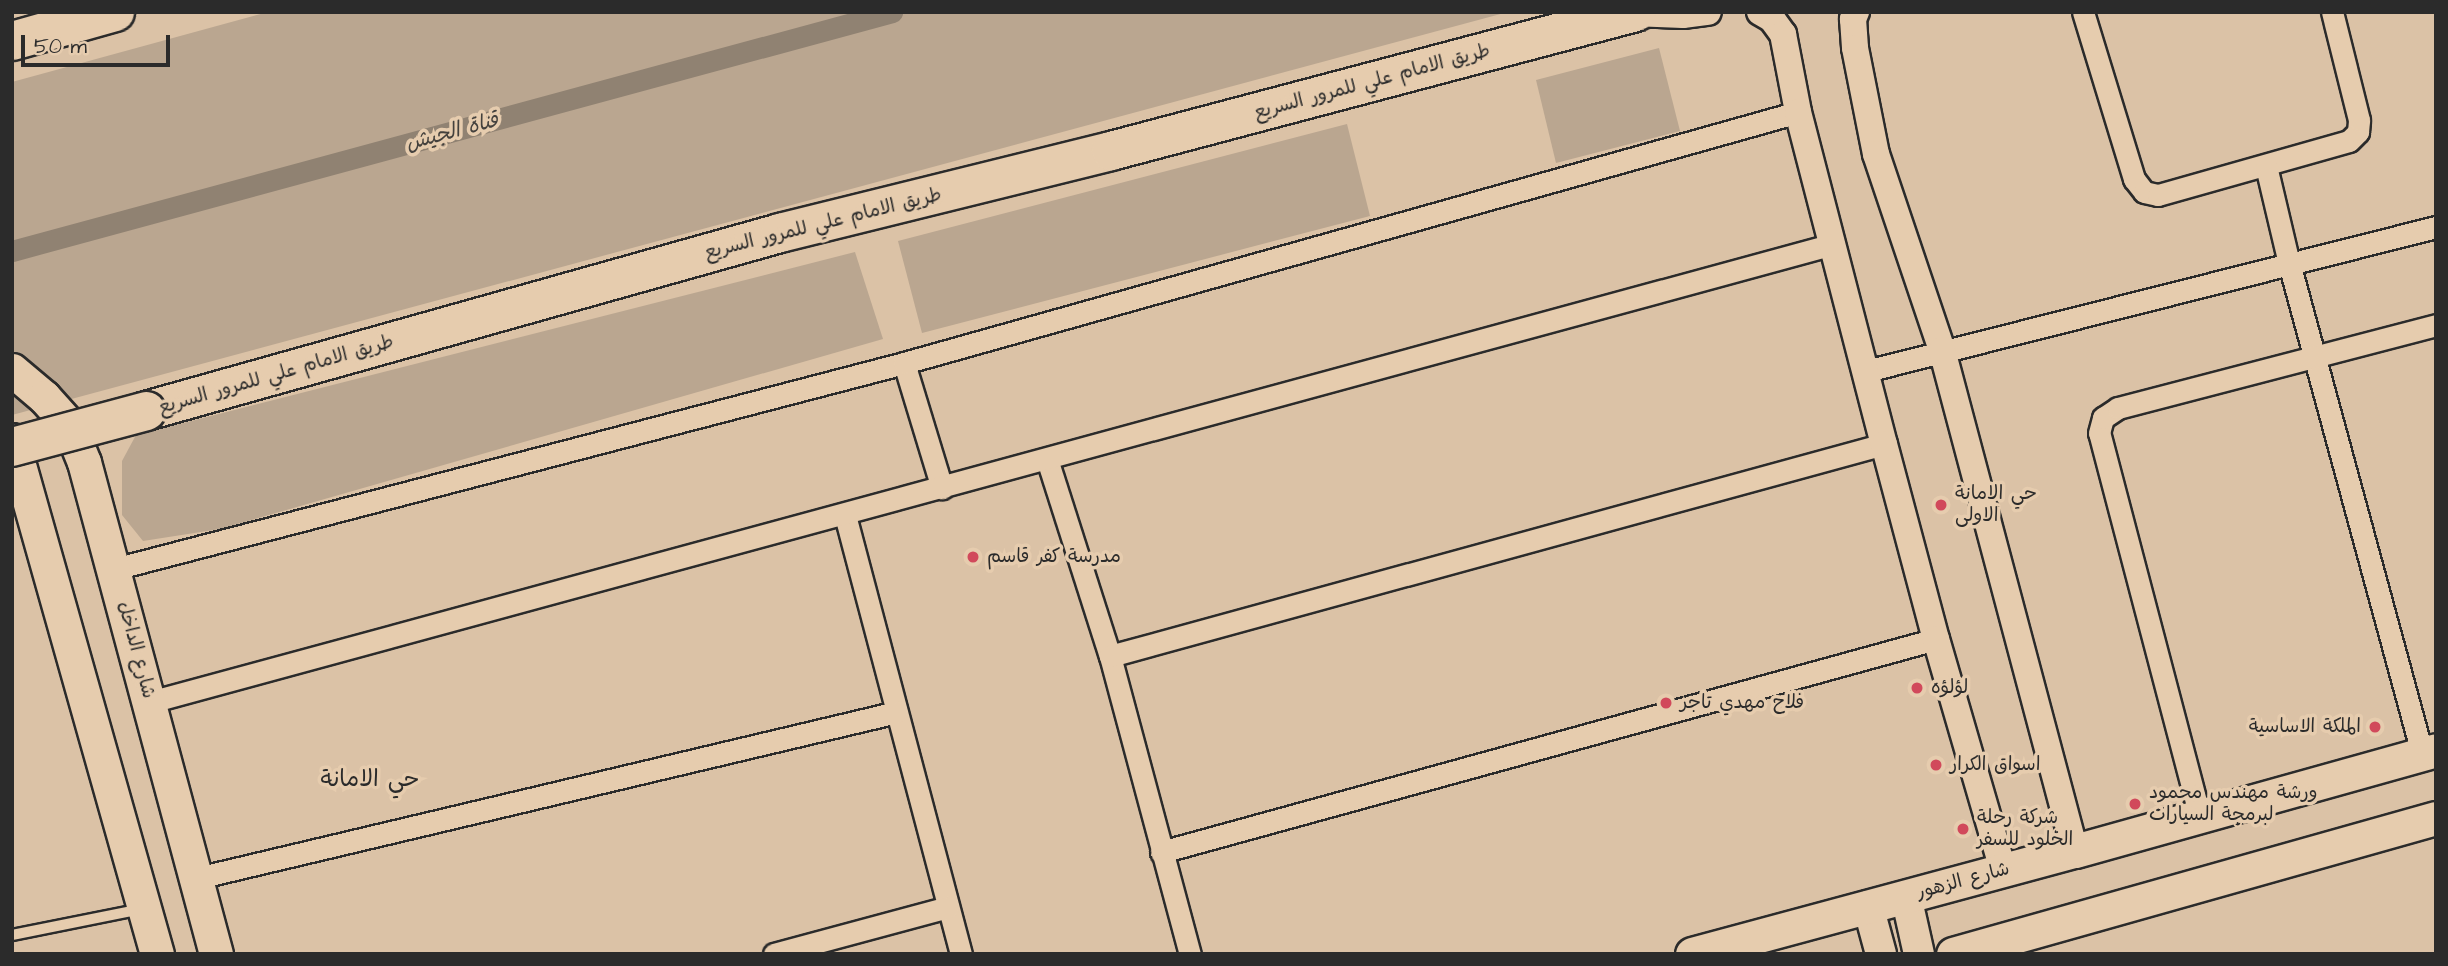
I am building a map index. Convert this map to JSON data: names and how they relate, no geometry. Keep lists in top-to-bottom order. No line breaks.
{"streets":{"highway":["طريق الامام علي للمرور السريع"],"main road":["شارع الداخل","شارع الزهور"]},"districts":["حي الامانة"],"water":["قناة الجيش"],"places":["حي الامانة الاولى","مدرسة كفر قاسم","لؤلؤه","فلاح مهدي تاجر","الملكة الاساسية","اسواق الكرار","ورشة مهندس محمود لبرمجة السيارات","شركة رحلة الخلود للسفر"],"scale_bar":"50 m"}
